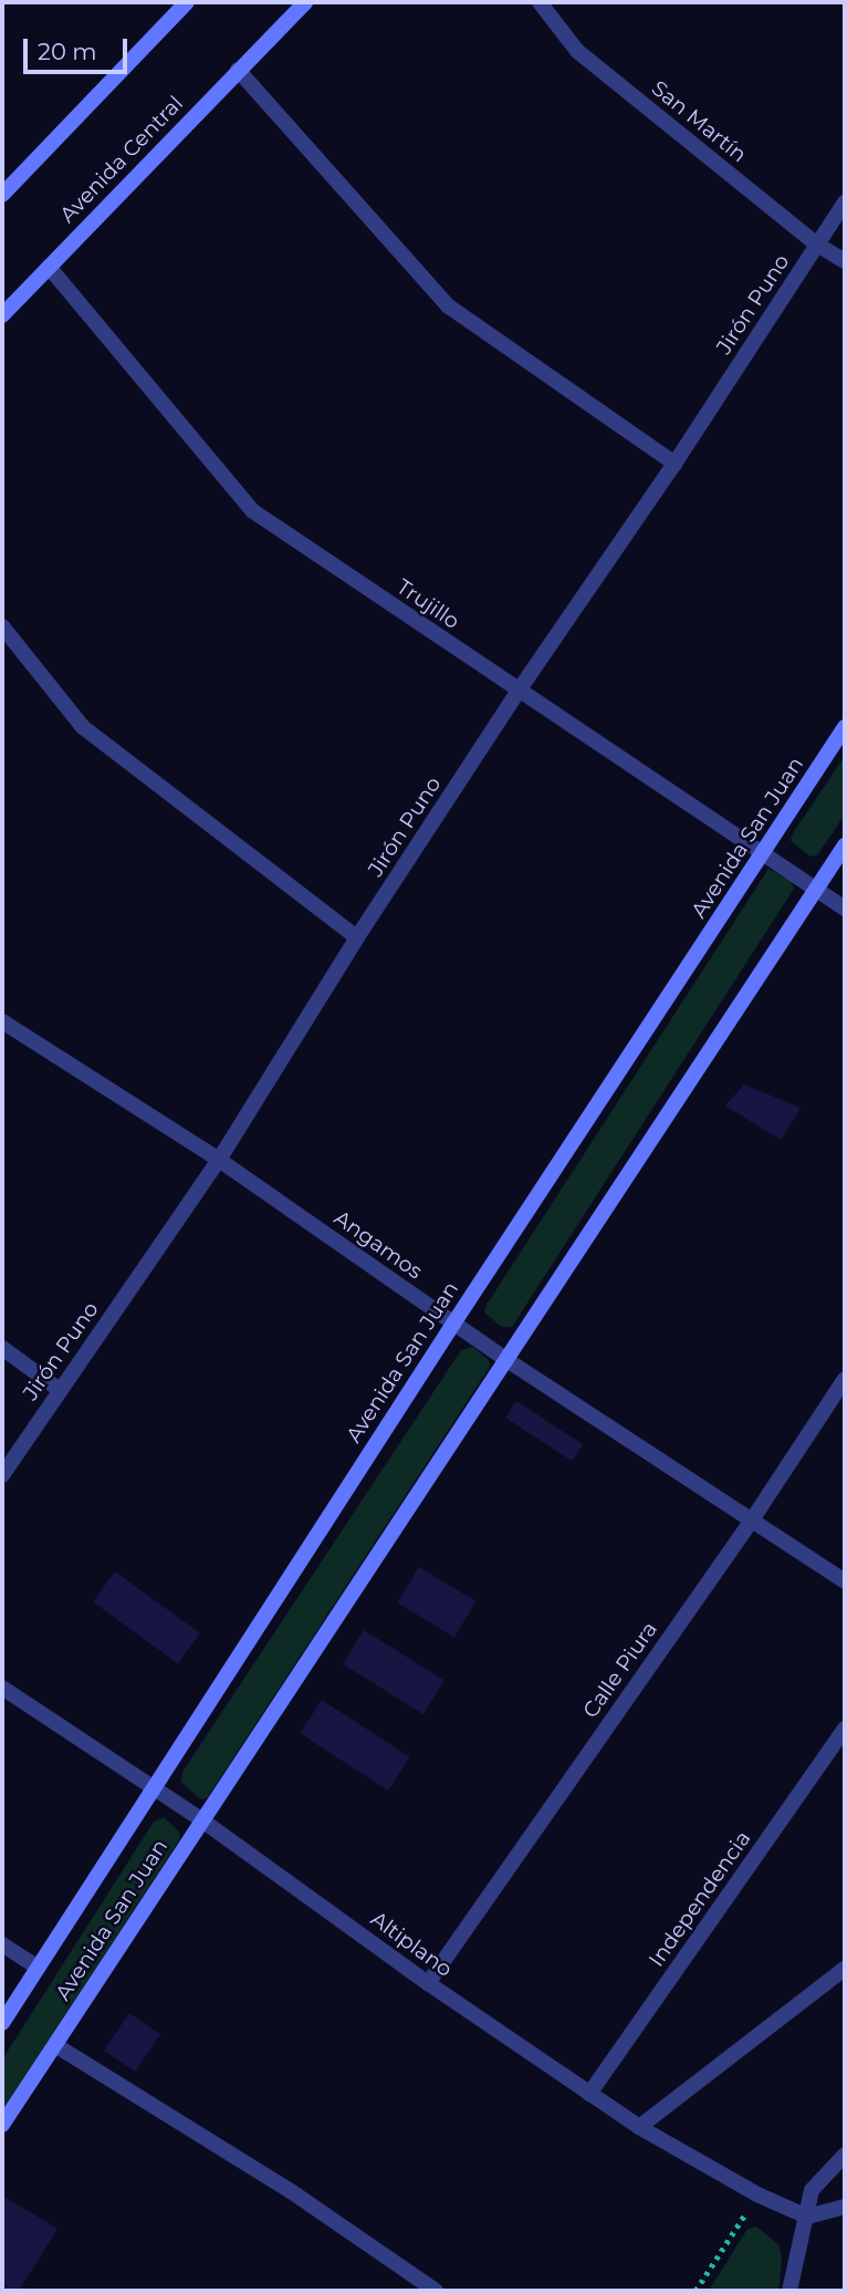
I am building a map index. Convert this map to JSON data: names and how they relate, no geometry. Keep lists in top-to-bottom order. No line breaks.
{"streets":{"main road":["Avenida Central","Avenida San Juan"],"street":["San Martín","Jirón Puno","Trujillo","Angamos","Calle Piura","Independencia","Altiplano"]},"crossings":[["San Martín","Jirón Puno"],["Avenida Central","Trujillo"],["Jirón Puno","Trujillo"],["Jirón Puno","Angamos"],["Trujillo","Avenida San Juan"],["Avenida San Juan","Angamos"],["Avenida San Juan","Altiplano"],["Angamos","Calle Piura"],["Calle Piura","Altiplano"],["Independencia","Altiplano"]],"scale_bar":"20 m"}
